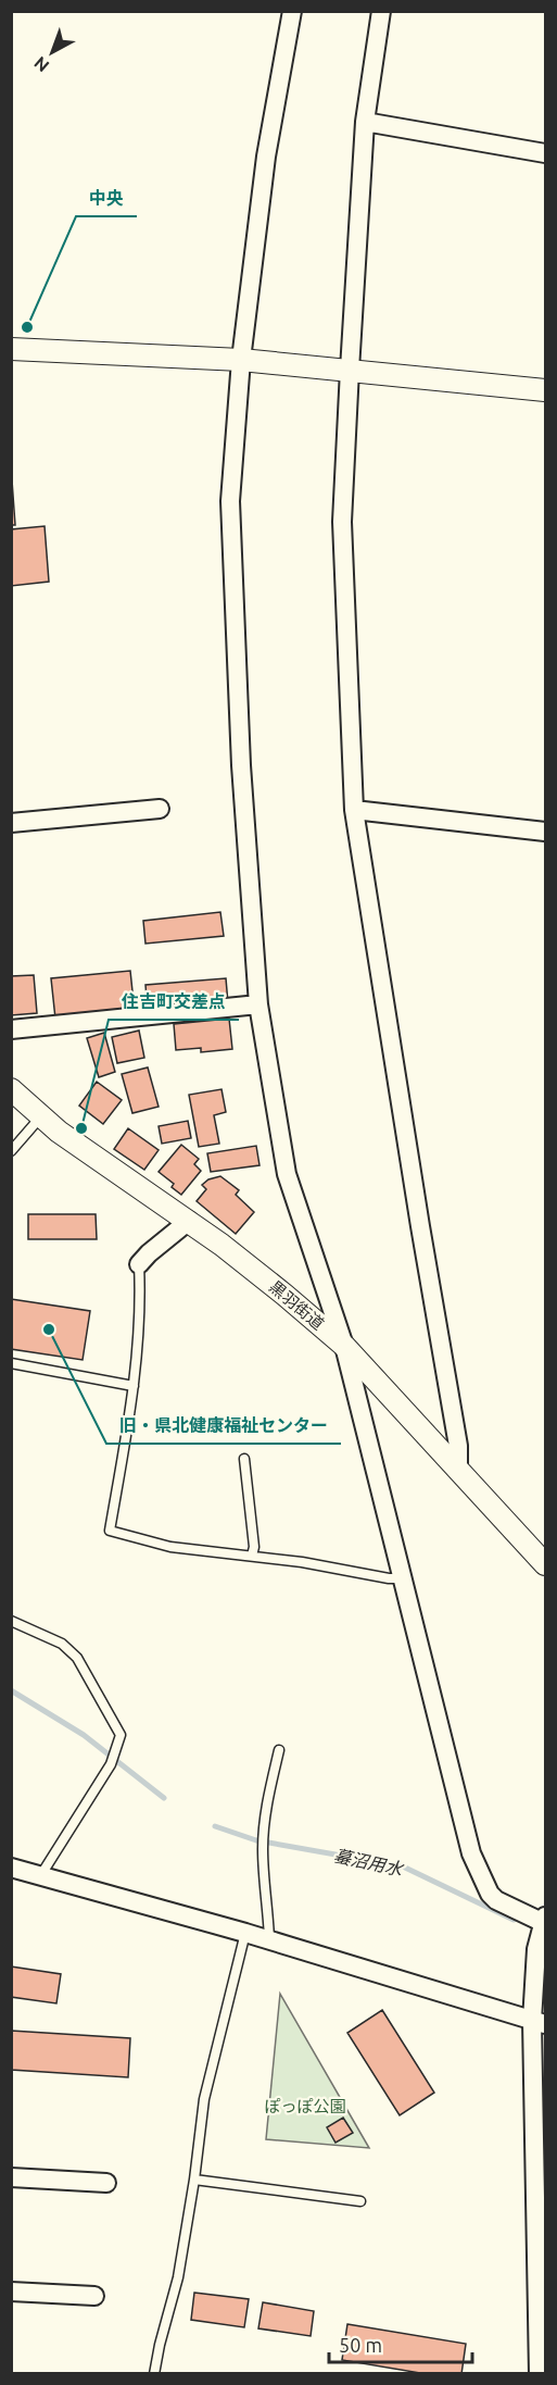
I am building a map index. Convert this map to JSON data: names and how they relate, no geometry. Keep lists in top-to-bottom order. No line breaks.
{"streets":{"street":["黒羽街道"]},"water":["蟇沼用水"],"parks":["ぽっぽ公園"],"places":["中央","住吉町交差点","旧・県北健康福祉センター"],"scale_bar":"50 m","north":"bottom left"}
